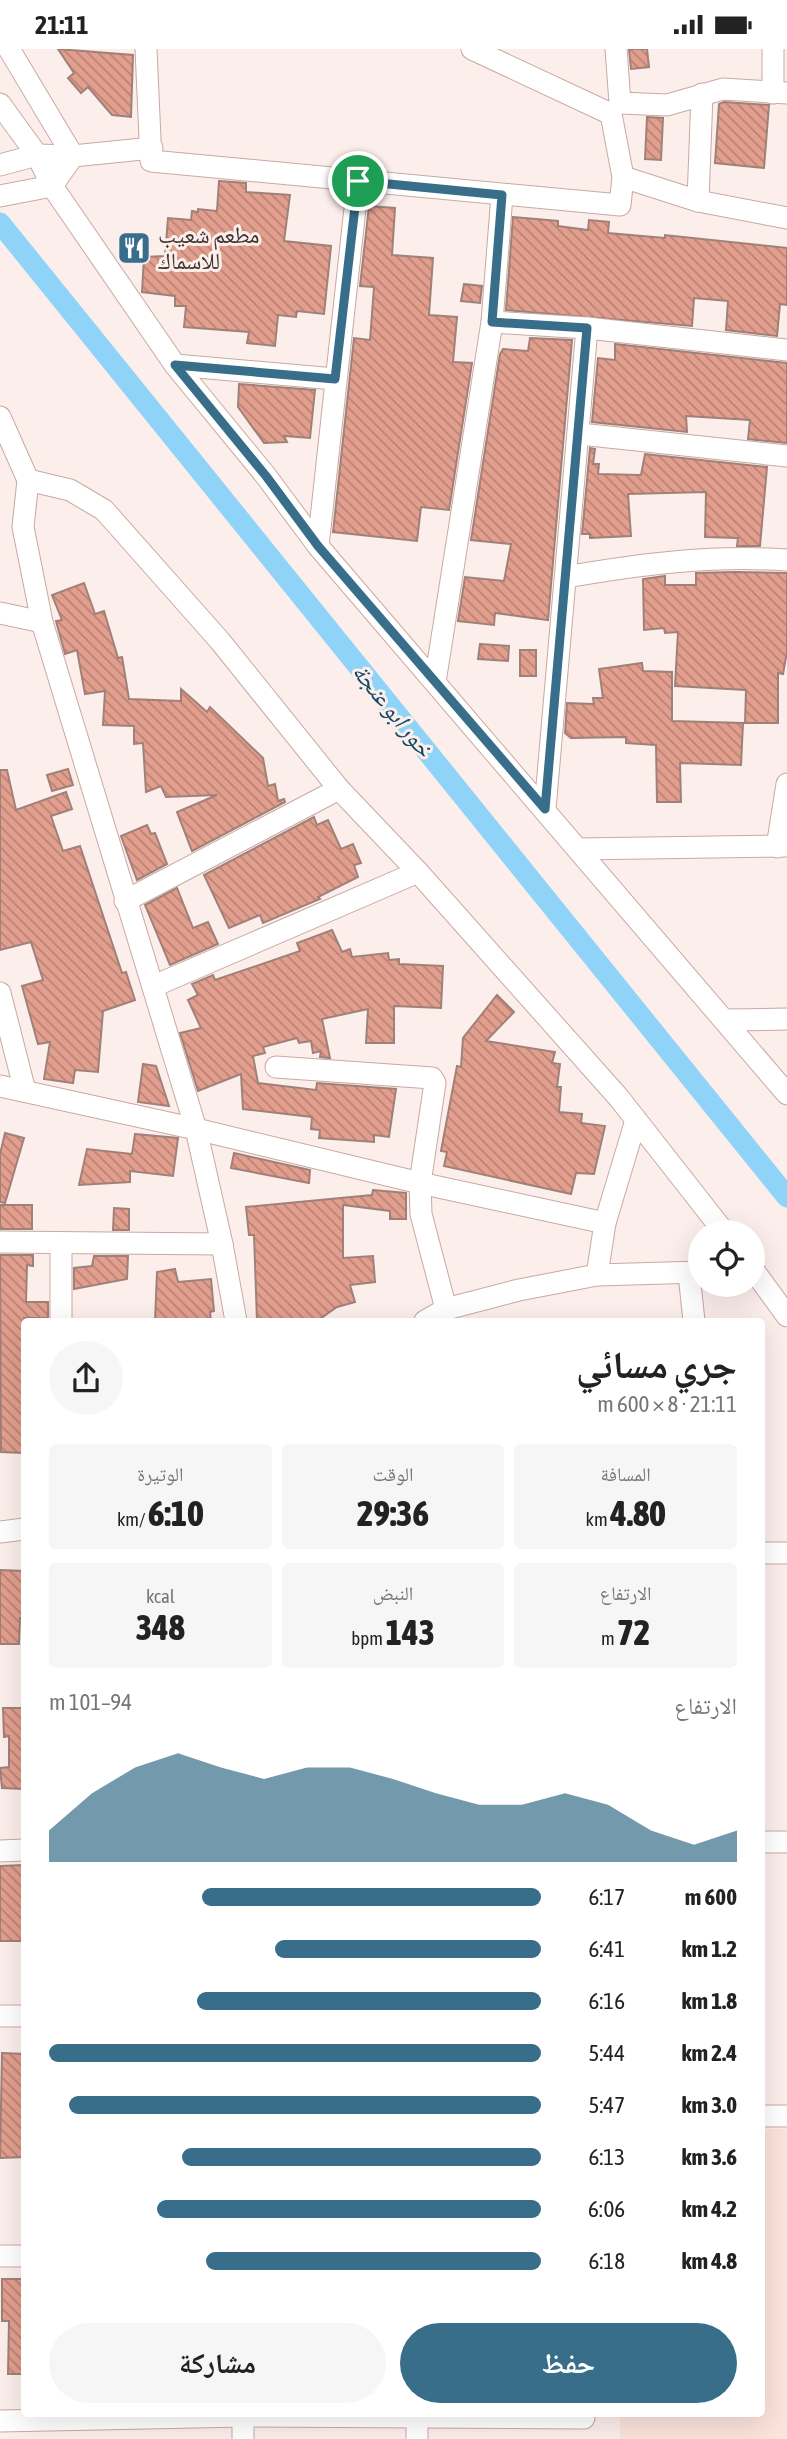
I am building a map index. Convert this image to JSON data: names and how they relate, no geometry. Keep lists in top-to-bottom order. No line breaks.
{"water":["خور ابو عنجة"],"places":{"restaurant":["مطعم شعيب للاسماك"]},"page":{"status":"21:11","heading":["جري مسائي","21:11 · 8 × 600 m"],"stats":[["المسافة","4.80 km"],["الوقت","29:36"],["الوتيرة","6:10 /km"],["الارتفاع","72 m"],["النبض","143 bpm"],["kcal","348"]],"chart":["الارتفاع","94–101 m"],"list":[{"name":"600 m","note":"6:17"},{"name":"1.2 km","note":"6:41"},{"name":"1.8 km","note":"6:16"},{"name":"2.4 km","note":"5:44"},{"name":"3.0 km","note":"5:47"},{"name":"3.6 km","note":"6:13"},{"name":"4.2 km","note":"6:06"},{"name":"4.8 km","note":"6:18"}],"buttons":["حفظ","مشاركة"]}}
